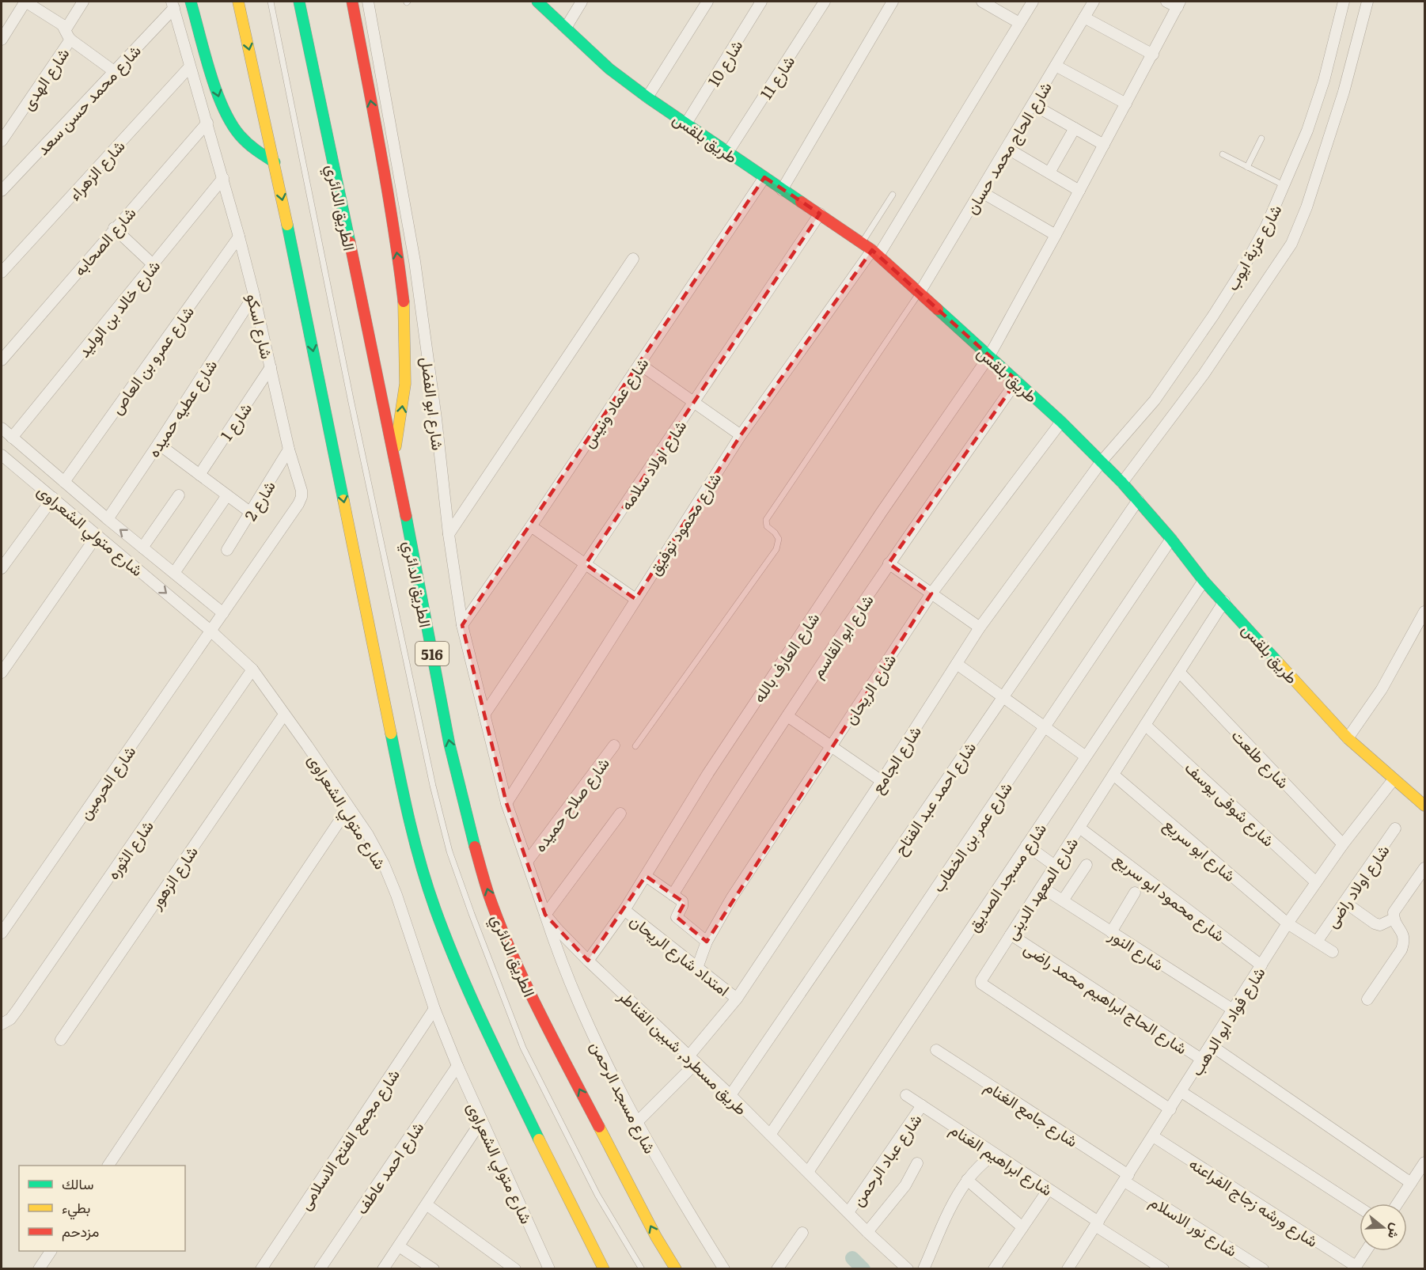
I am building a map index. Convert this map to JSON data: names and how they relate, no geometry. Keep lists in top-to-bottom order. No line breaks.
{"streets":{"main road":["طريق بلقس","الطريق الدائري","516"],"street":["شارع 10","شارع 11","شارع الهدى","شارع محمد حسن سعد","شارع الحاج محمد حسان","شارع الزهراء","شارع الصحابه","شارع عزبة ايوب","شارع خالد بن الوليد","شارع اسكو","شارع عمرو بن العاص","شارع عماد ونيس","شارع ابو الفضل","شارع عطيه حميده","شارع 1","شارع اولاد سلامه","شارع 2","شارع محمود توفيق","شارع متولي الشعراوى","شارع ابو القاسم","شارع العارف بالله","شارع الريحان","شارع طلعت","شارع الجامع","شارع الحرمين","شارع احمد عبد الفتاح","شارع شوقى يوسف","شارع صلاح حميده","شارع عمر بن الخطاب","شارع الثوره","شارع ابو سريع","شارع الزهور","شارع مسجد الصديق","شارع اولاد راضى","شارع المعهد الدينى","شارع محمود ابو سريع","شارع النور","امتداد شارع الريحان","شارع الحاج ابراهيم محمد راضى","شارع فواد ابو الدهب","طريق مسطرد, شبين القناطر","شارع مسجد الرحمن","شارع جامع الغنام","شارع مجمع الفتح الاسلامى","شارع ابراهيم الغنام","شارع عباد الرحمن","شارع احمد عاطف","شارع ورشه زجاج الفراعنه","شارع نور الاسلام"]},"crossings":[["شارع 10","طريق بلقس"],["شارع 11","طريق بلقس"],["شارع محمد حسن سعد","شارع اسكو"],["طريق بلقس","شارع الحاج محمد حسان"],["طريق بلقس","شارع عزبة ايوب"],["طريق بلقس","شارع عماد ونيس"],["طريق بلقس","شارع اولاد سلامه"],["طريق بلقس","شارع محمود توفيق"],["طريق بلقس","شارع ابو القاسم"],["طريق بلقس","شارع العارف بالله"],["طريق بلقس","شارع الريحان"],["طريق بلقس","شارع الجامع"],["طريق بلقس","شارع احمد عبد الفتاح"],["طريق بلقس","شارع عمر بن الخطاب"],["طريق بلقس","شارع مسجد الصديق"],["طريق بلقس","شارع المعهد الدينى"],["طريق بلقس","شارع فواد ابو الدهب"],["شارع الزهراء","شارع اسكو"],["شارع الصحابه","شارع اسكو"],["شارع عزبة ايوب","شارع الجامع"],["شارع خالد بن الوليد","شارع اسكو"],["شارع خالد بن الوليد","شارع متولي الشعراوى"],["شارع اسكو","شارع عمرو بن العاص"],["شارع اسكو","شارع عطيه حميده"],["شارع اسكو","شارع 1"],["شارع اسكو","شارع 2"],["شارع اسكو","شارع متولي الشعراوى"],["شارع اسكو","شارع الحرمين"],["شارع عمرو بن العاص","شارع متولي الشعراوى"],["شارع عماد ونيس","شارع ابو الفضل"],["شارع ابو الفضل","شارع اولاد سلامه"],["شارع ابو الفضل","شارع محمود توفيق"],["شارع ابو الفضل","طريق مسطرد, شبين القناطر"],["شارع عطيه حميده","شارع متولي الشعراوى"],["شارع محمود توفيق","طريق مسطرد, شبين القناطر"],["شارع متولي الشعراوى","شارع الحرمين"],["شارع متولي الشعراوى","شارع الثوره"],["شارع متولي الشعراوى","شارع الزهور"],["شارع متولي الشعراوى","شارع مجمع الفتح الاسلامى"],["شارع متولي الشعراوى","شارع احمد عاطف"],["شارع العارف بالله","امتداد شارع الريحان"],["شارع العارف بالله","طريق مسطرد, شبين القناطر"],["شارع الريحان","امتداد شارع الريحان"],["شارع طلعت","شارع المعهد الدينى"],["شارع طلعت","شارع فواد ابو الدهب"],["شارع الجامع","امتداد شارع الريحان"],["شارع الجامع","طريق مسطرد, شبين القناطر"],["شارع الجامع","شارع مسجد الرحمن"],["شارع احمد عبد الفتاح","طريق مسطرد, شبين القناطر"],["شارع شوقى يوسف","شارع المعهد الدينى"],["شارع شوقى يوسف","شارع فواد ابو الدهب"],["شارع صلاح حميده","طريق مسطرد, شبين القناطر"],["شارع عمر بن الخطاب","طريق مسطرد, شبين القناطر"],["شارع ابو سريع","شارع اولاد راضى"],["شارع ابو سريع","شارع المعهد الدينى"],["شارع ابو سريع","شارع فواد ابو الدهب"],["شارع مسجد الصديق","طريق مسطرد, شبين القناطر"],["شارع المعهد الدينى","شارع محمود ابو سريع"],["شارع المعهد الدينى","شارع النور"],["شارع المعهد الدينى","شارع الحاج ابراهيم محمد راضى"],["شارع المعهد الدينى","شارع فواد ابو الدهب"],["شارع محمود ابو سريع","شارع فواد ابو الدهب"],["شارع النور","شارع فواد ابو الدهب"],["شارع الحاج ابراهيم محمد راضى","شارع فواد ابو الدهب"],["شارع فواد ابو الدهب","شارع جامع الغنام"],["شارع فواد ابو الدهب","شارع ابراهيم الغنام"],["شارع فواد ابو الدهب","شارع ورشه زجاج الفراعنه"],["شارع فواد ابو الدهب","شارع نور الاسلام"],["طريق مسطرد, شبين القناطر","شارع مسجد الرحمن"],["طريق مسطرد, شبين القناطر","شارع عباد الرحمن"],["شارع جامع الغنام","شارع نور الاسلام"],["شارع ابراهيم الغنام","شارع عباد الرحمن"]],"legend":["سالك","بطيء","مزدحم"],"north":"right"}
